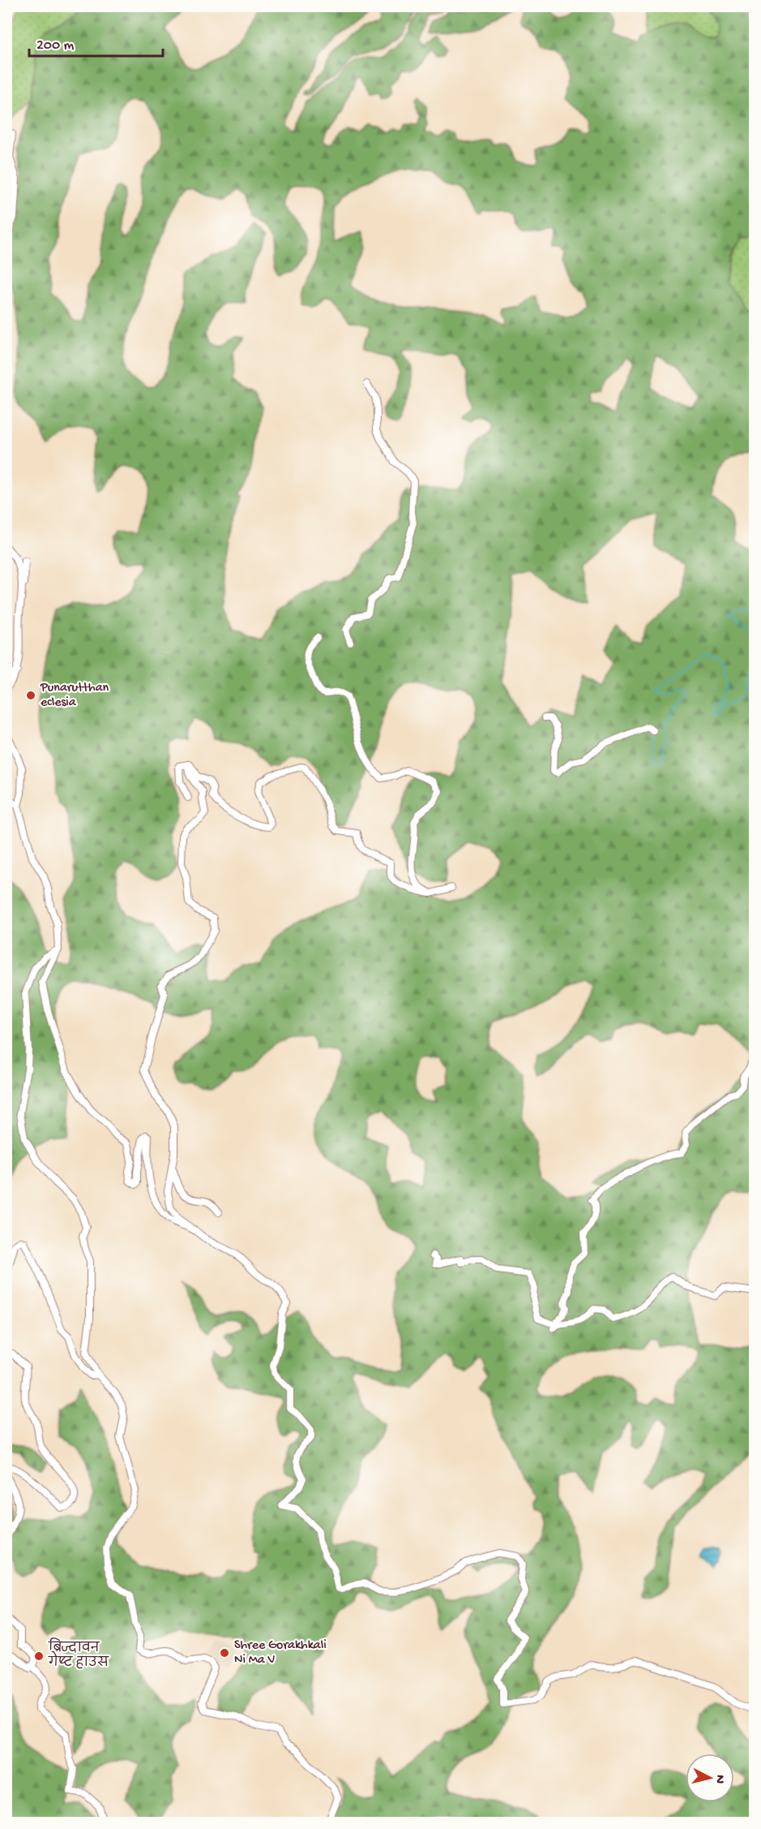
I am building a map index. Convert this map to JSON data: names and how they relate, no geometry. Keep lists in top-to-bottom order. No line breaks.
{"places":["Punarutthan eclesia","Shree Gorakhkali Ni Ma V","ब्रिज्दावन गेष्ट हाउस"],"scale_bar":"200 m","north":"right"}
